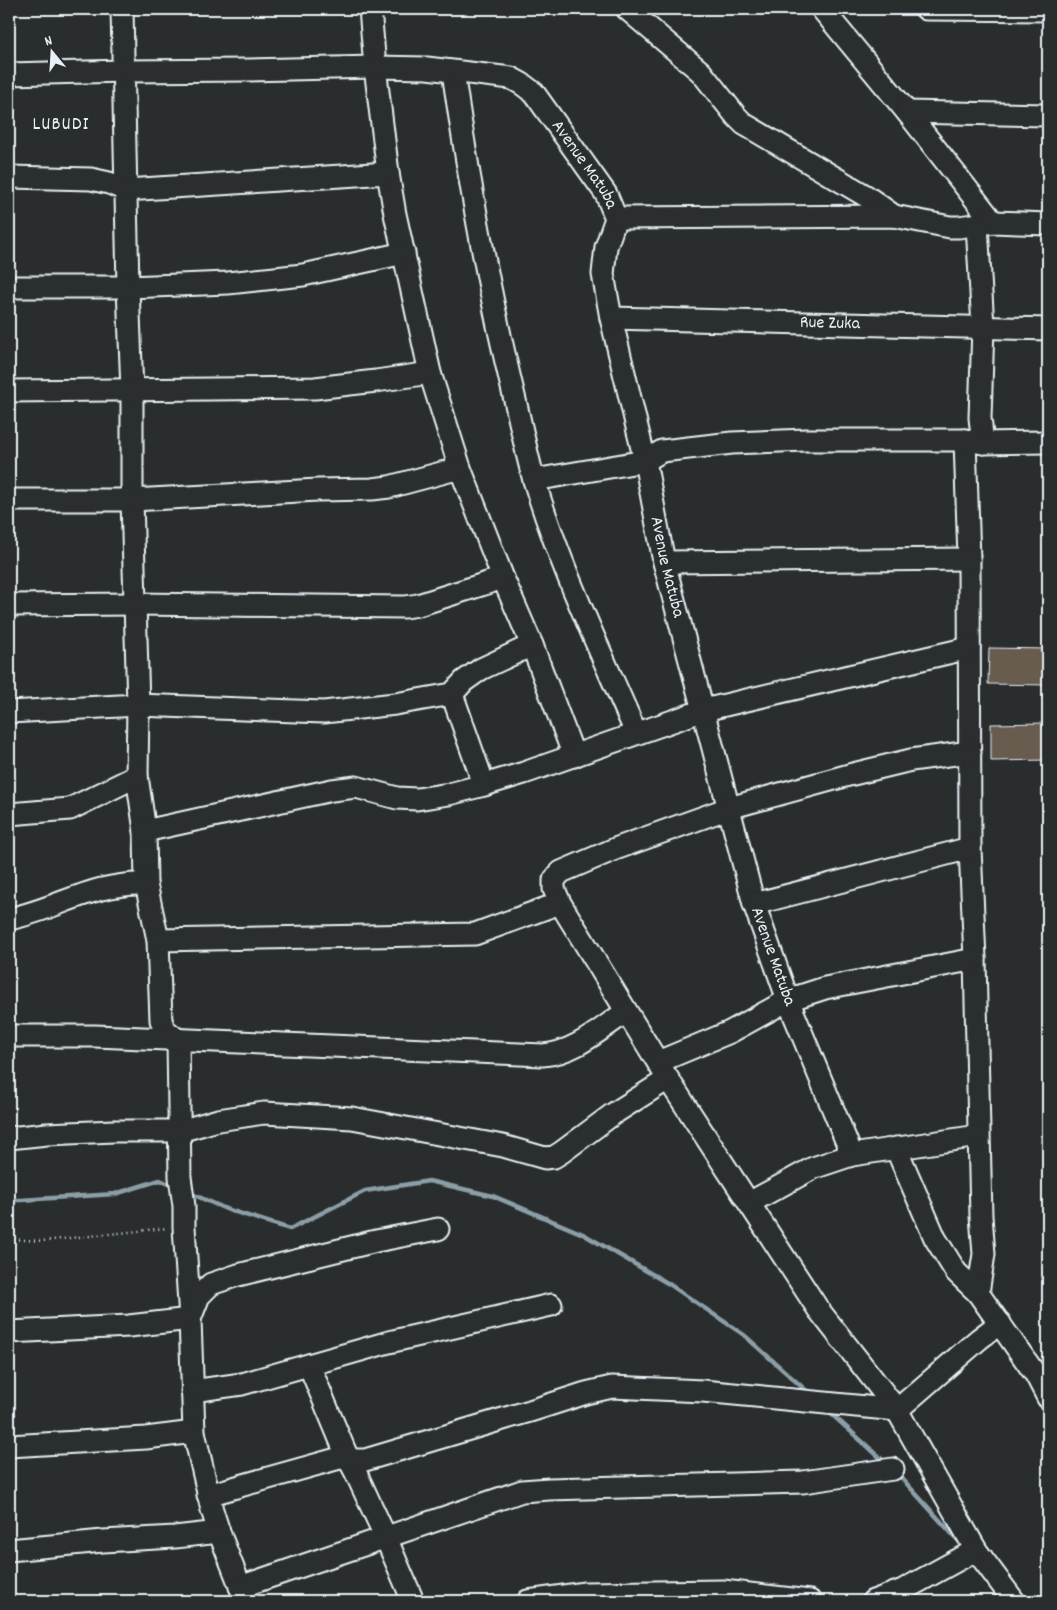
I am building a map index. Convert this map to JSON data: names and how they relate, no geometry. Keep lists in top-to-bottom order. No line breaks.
{"streets":{"street":["Avenue Matuba","Rue Zuka"]},"crossings":[["Avenue Matuba","Rue Zuka"]],"districts":["LUBUDI"],"north":"top"}
